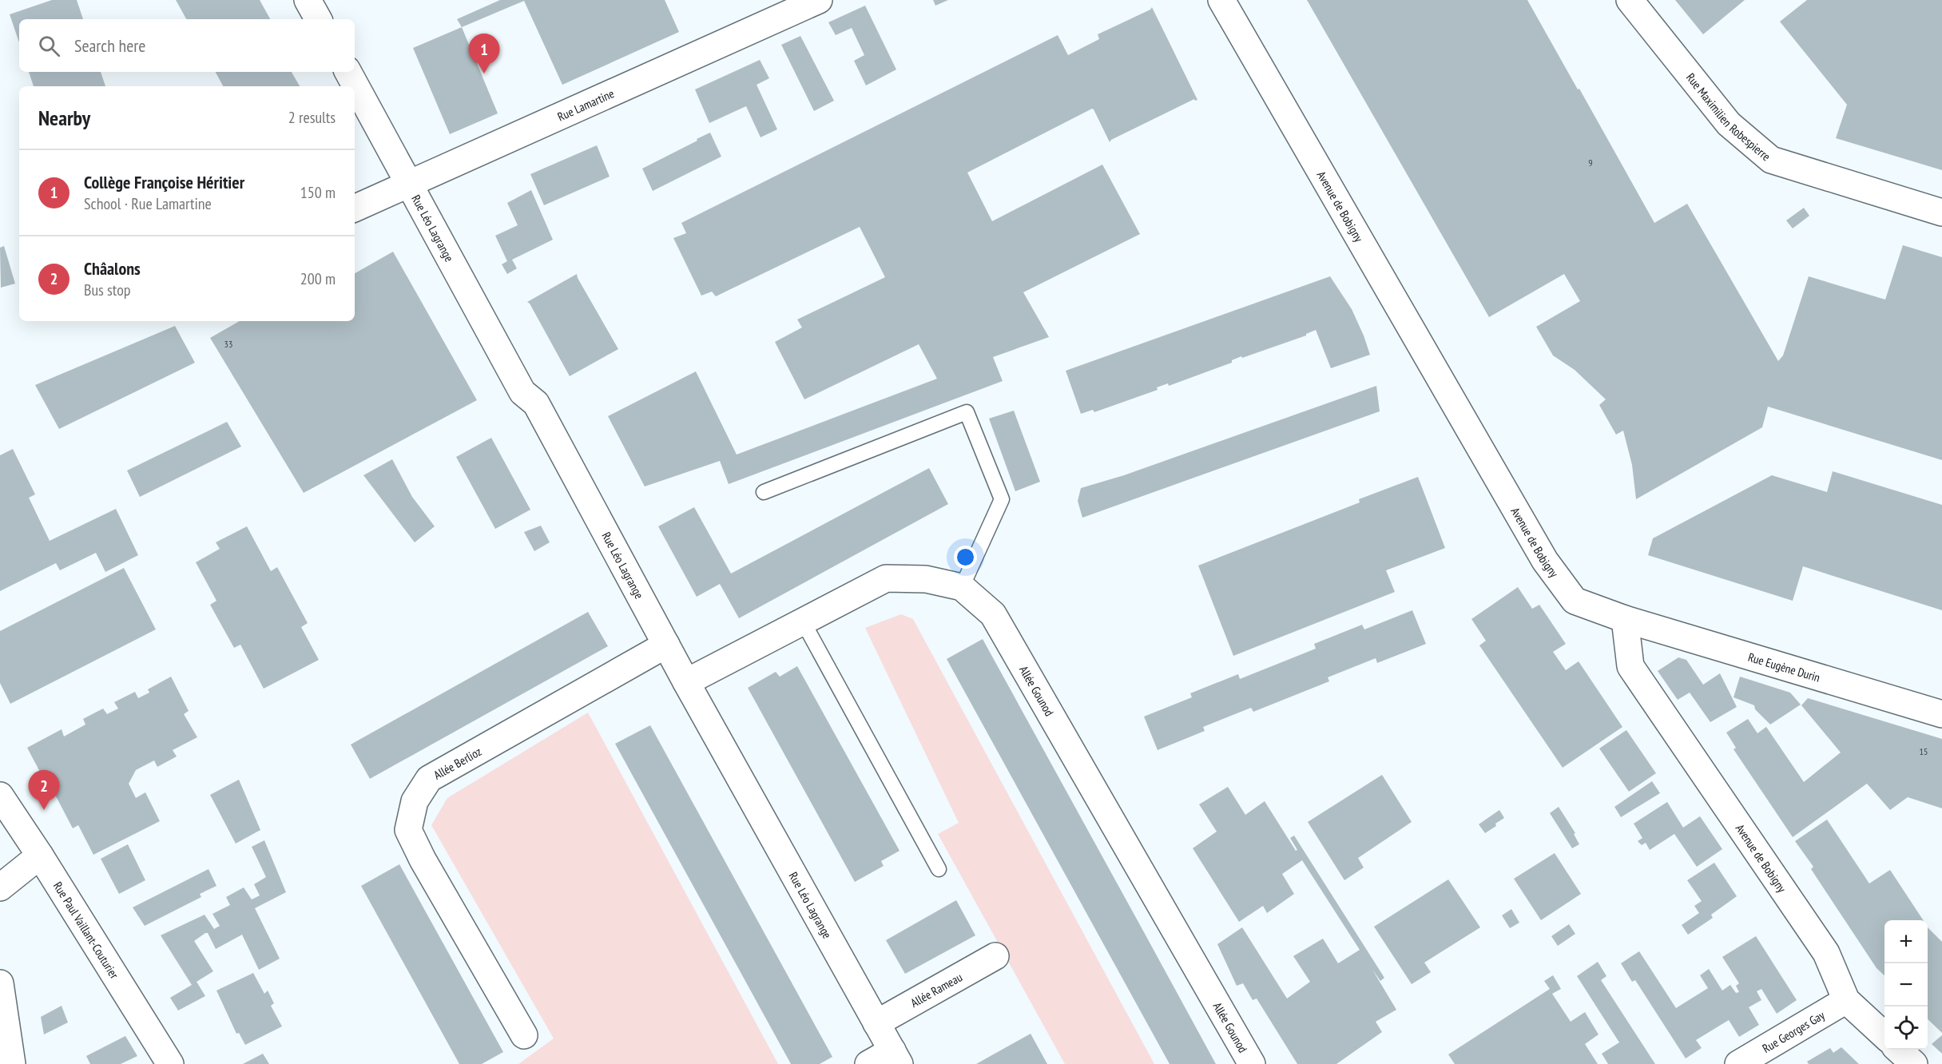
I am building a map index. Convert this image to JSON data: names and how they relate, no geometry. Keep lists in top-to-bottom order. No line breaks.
{"streets":{"street":["Rue Lamartine","Rue Maximilien Robespierre","Avenue de Bobigny","Rue Léo Lagrange","Rue Eugène Durin","Allée Gounod","Allée Berlioz","Rue Paul Vaillant-Couturier","Allée Rameau","Rue Georges Gay"]},"crossings":[["Rue Lamartine","Rue Léo Lagrange"],["Avenue de Bobigny","Rue Eugène Durin"],["Avenue de Bobigny","Rue Georges Gay"],["Rue Léo Lagrange","Allée Gounod"],["Rue Léo Lagrange","Allée Berlioz"],["Rue Léo Lagrange","Allée Rameau"]],"house_numbers":["9","33","15"],"page":{"search":"Search here","pins":["1","2"],"heading":["Nearby","2 results"],"list":[{"mark":"1","name":"Collège Françoise Héritier","note":"School · Rue Lamartine","value":"150 m"},{"mark":"2","name":"Châalons","note":"Bus stop","value":"200 m"}],"map_buttons":["+","−"]}}
